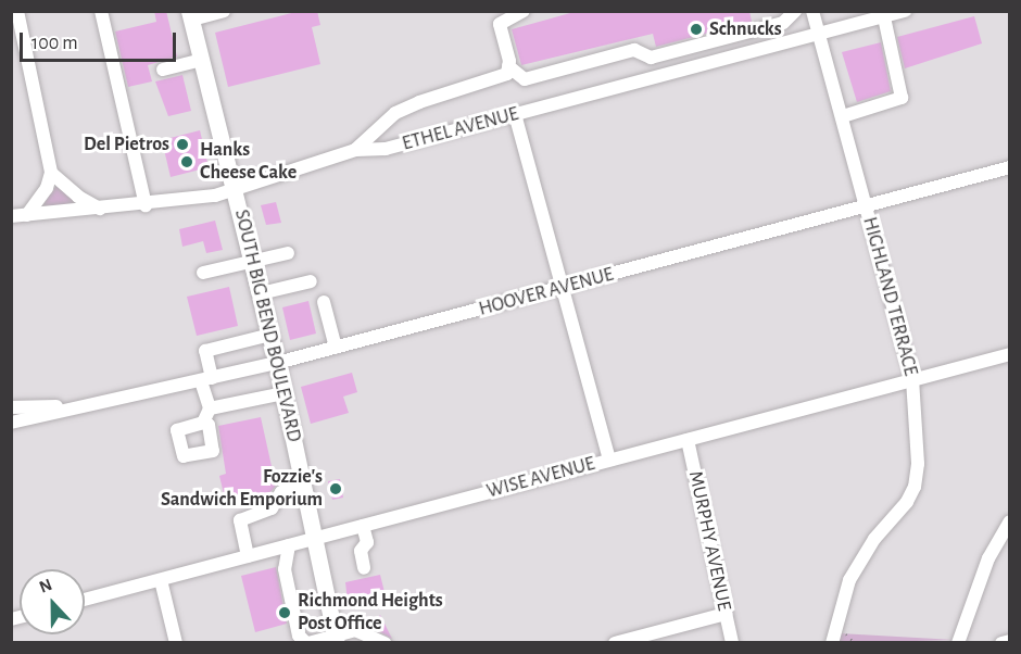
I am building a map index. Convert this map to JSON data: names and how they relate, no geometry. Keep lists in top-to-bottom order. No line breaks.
{"streets":{"main road":["SOUTH BIG BEND BOULEVARD"],"street":["ETHEL AVENUE","HOOVER AVENUE","HIGHLAND TERRACE","WISE AVENUE","MURPHY AVENUE"]},"crossings":[["ETHEL AVENUE","HIGHLAND TERRACE"],["ETHEL AVENUE","SOUTH BIG BEND BOULEVARD"],["HOOVER AVENUE","HIGHLAND TERRACE"],["HOOVER AVENUE","SOUTH BIG BEND BOULEVARD"],["HIGHLAND TERRACE","WISE AVENUE"],["SOUTH BIG BEND BOULEVARD","WISE AVENUE"],["WISE AVENUE","MURPHY AVENUE"]],"places":["Schnucks","Del Pietros","Hanks Cheese Cake","Fozzie's Sandwich Emporium","Richmond Heights Post Office"],"scale_bar":"100 m","north":"top"}
